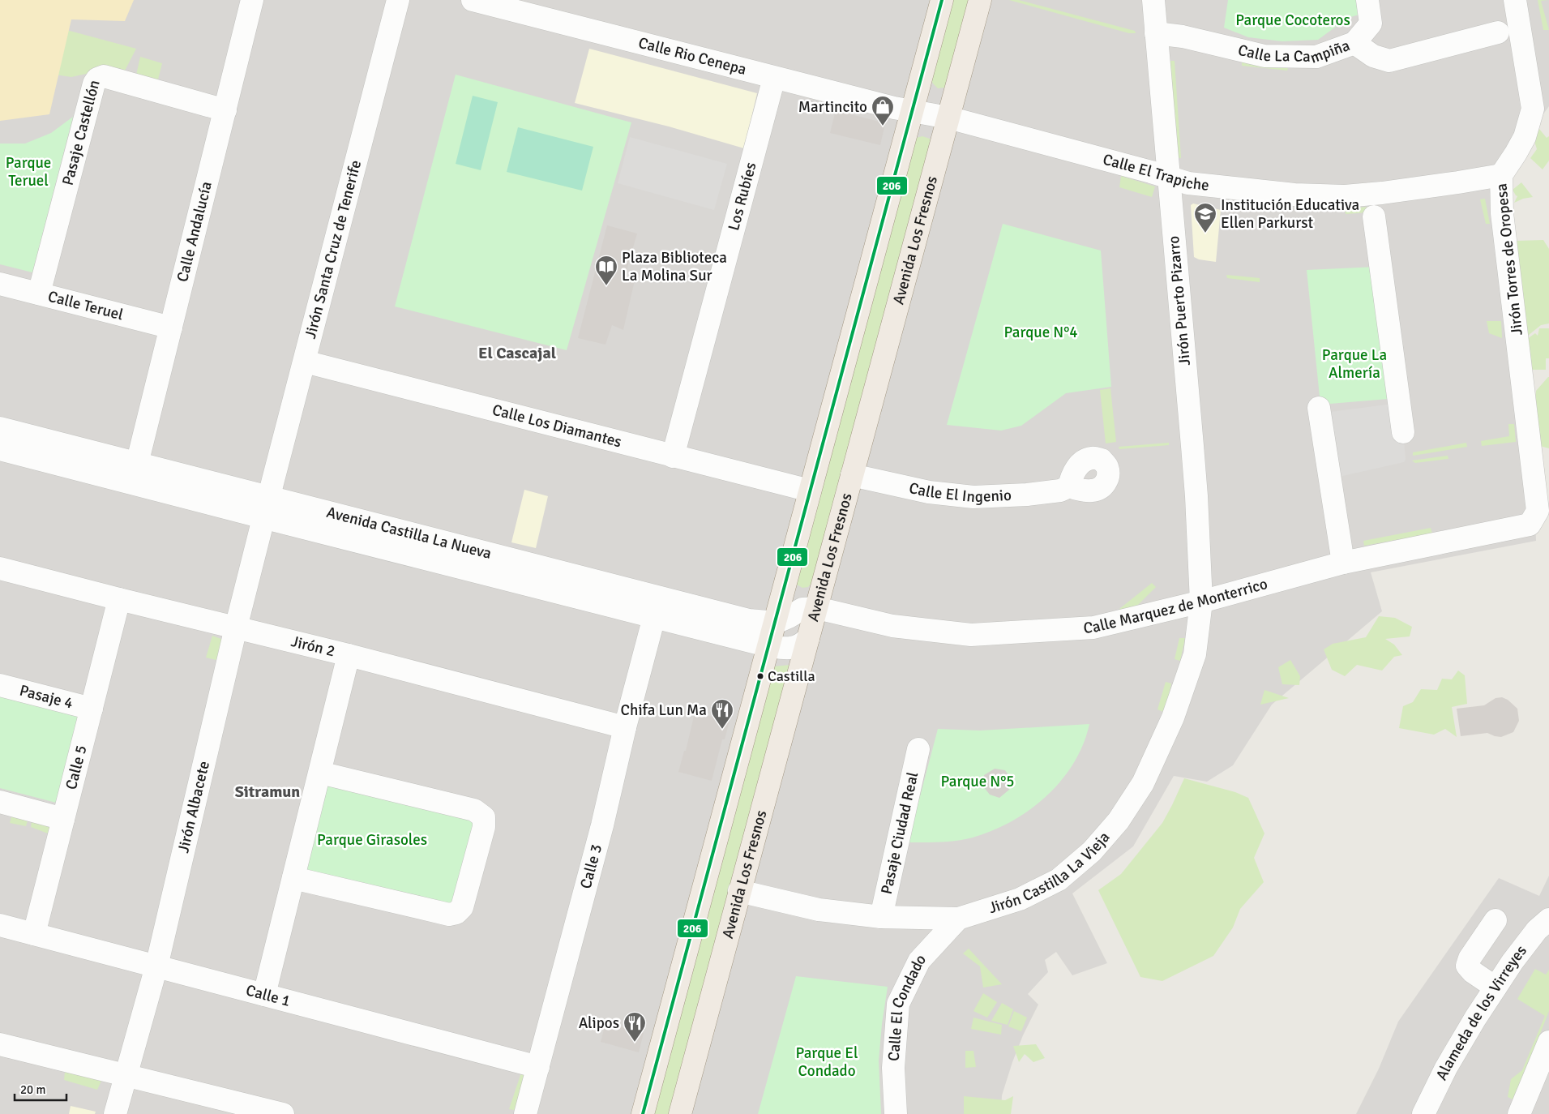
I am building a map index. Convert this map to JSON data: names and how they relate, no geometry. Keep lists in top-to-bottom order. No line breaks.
{"streets":{"main road":["Avenida Los Fresnos"],"street":["Calle La Campiña","Calle Rio Cenepa","Pasaje Castellón","Calle El Trapiche","Los Rubíes","Calle Andalucía","Jirón Santa Cruz de Tenerife","Jirón Torres de Oropesa","Jirón Puerto Pizarro","Calle Teruel","Calle Los Diamantes","Calle El Ingenio","Avenida Castilla La Nueva","Calle Marquez de Monterrico","Jirón 2","Pasaje 4","Calle 5","Jirón Albacete","Pasaje Ciudad Real","Calle 3","Jirón Castilla La Vieja","Calle 1","Calle El Condado","Alameda de los Virreyes"]},"crossings":[["Calle La Campiña","Jirón Puerto Pizarro"],["Calle Rio Cenepa","Calle El Trapiche"],["Calle Rio Cenepa","Los Rubíes"],["Pasaje Castellón","Calle Andalucía"],["Pasaje Castellón","Calle Teruel"],["Calle El Trapiche","Avenida Los Fresnos"],["Calle El Trapiche","Jirón Torres de Oropesa"],["Calle El Trapiche","Jirón Puerto Pizarro"],["Los Rubíes","Calle Los Diamantes"],["Calle Andalucía","Calle Teruel"],["Calle Andalucía","Avenida Castilla La Nueva"],["Avenida Los Fresnos","Calle El Ingenio"],["Avenida Los Fresnos","Avenida Castilla La Nueva"],["Avenida Los Fresnos","Calle Marquez de Monterrico"],["Avenida Los Fresnos","Jirón Castilla La Vieja"],["Jirón Santa Cruz de Tenerife","Calle Los Diamantes"],["Jirón Santa Cruz de Tenerife","Avenida Castilla La Nueva"],["Jirón Santa Cruz de Tenerife","Jirón Albacete"],["Jirón Torres de Oropesa","Calle Marquez de Monterrico"],["Jirón Puerto Pizarro","Calle Marquez de Monterrico"],["Jirón Puerto Pizarro","Jirón Castilla La Vieja"],["Avenida Castilla La Nueva","Calle Marquez de Monterrico"],["Avenida Castilla La Nueva","Jirón Albacete"],["Avenida Castilla La Nueva","Calle 3"],["Calle Marquez de Monterrico","Jirón Castilla La Vieja"],["Jirón 2","Calle 5"],["Jirón 2","Jirón Albacete"],["Jirón 2","Calle 3"],["Pasaje 4","Calle 5"],["Calle 5","Calle 1"],["Jirón Albacete","Calle 1"],["Pasaje Ciudad Real","Jirón Castilla La Vieja"],["Calle 3","Calle 1"],["Jirón Castilla La Vieja","Calle El Condado"]],"districts":["El Cascajal","Sitramun"],"parks":["Parque Cocoteros","Parque Teruel","Parque N°4","Parque La Almería","Parque N°5","Parque Girasoles","Parque El Condado"],"places":{"shop":["Martincito"],"school or university":["Institución Educativa Ellen Parkurst"],"library":["Plaza Biblioteca La Molina Sur"],"other":["Castilla"],"restaurant":["Chifa Lun Ma","Alipos"]},"lines":["transit line 206"],"scale_bar":"20 m"}
